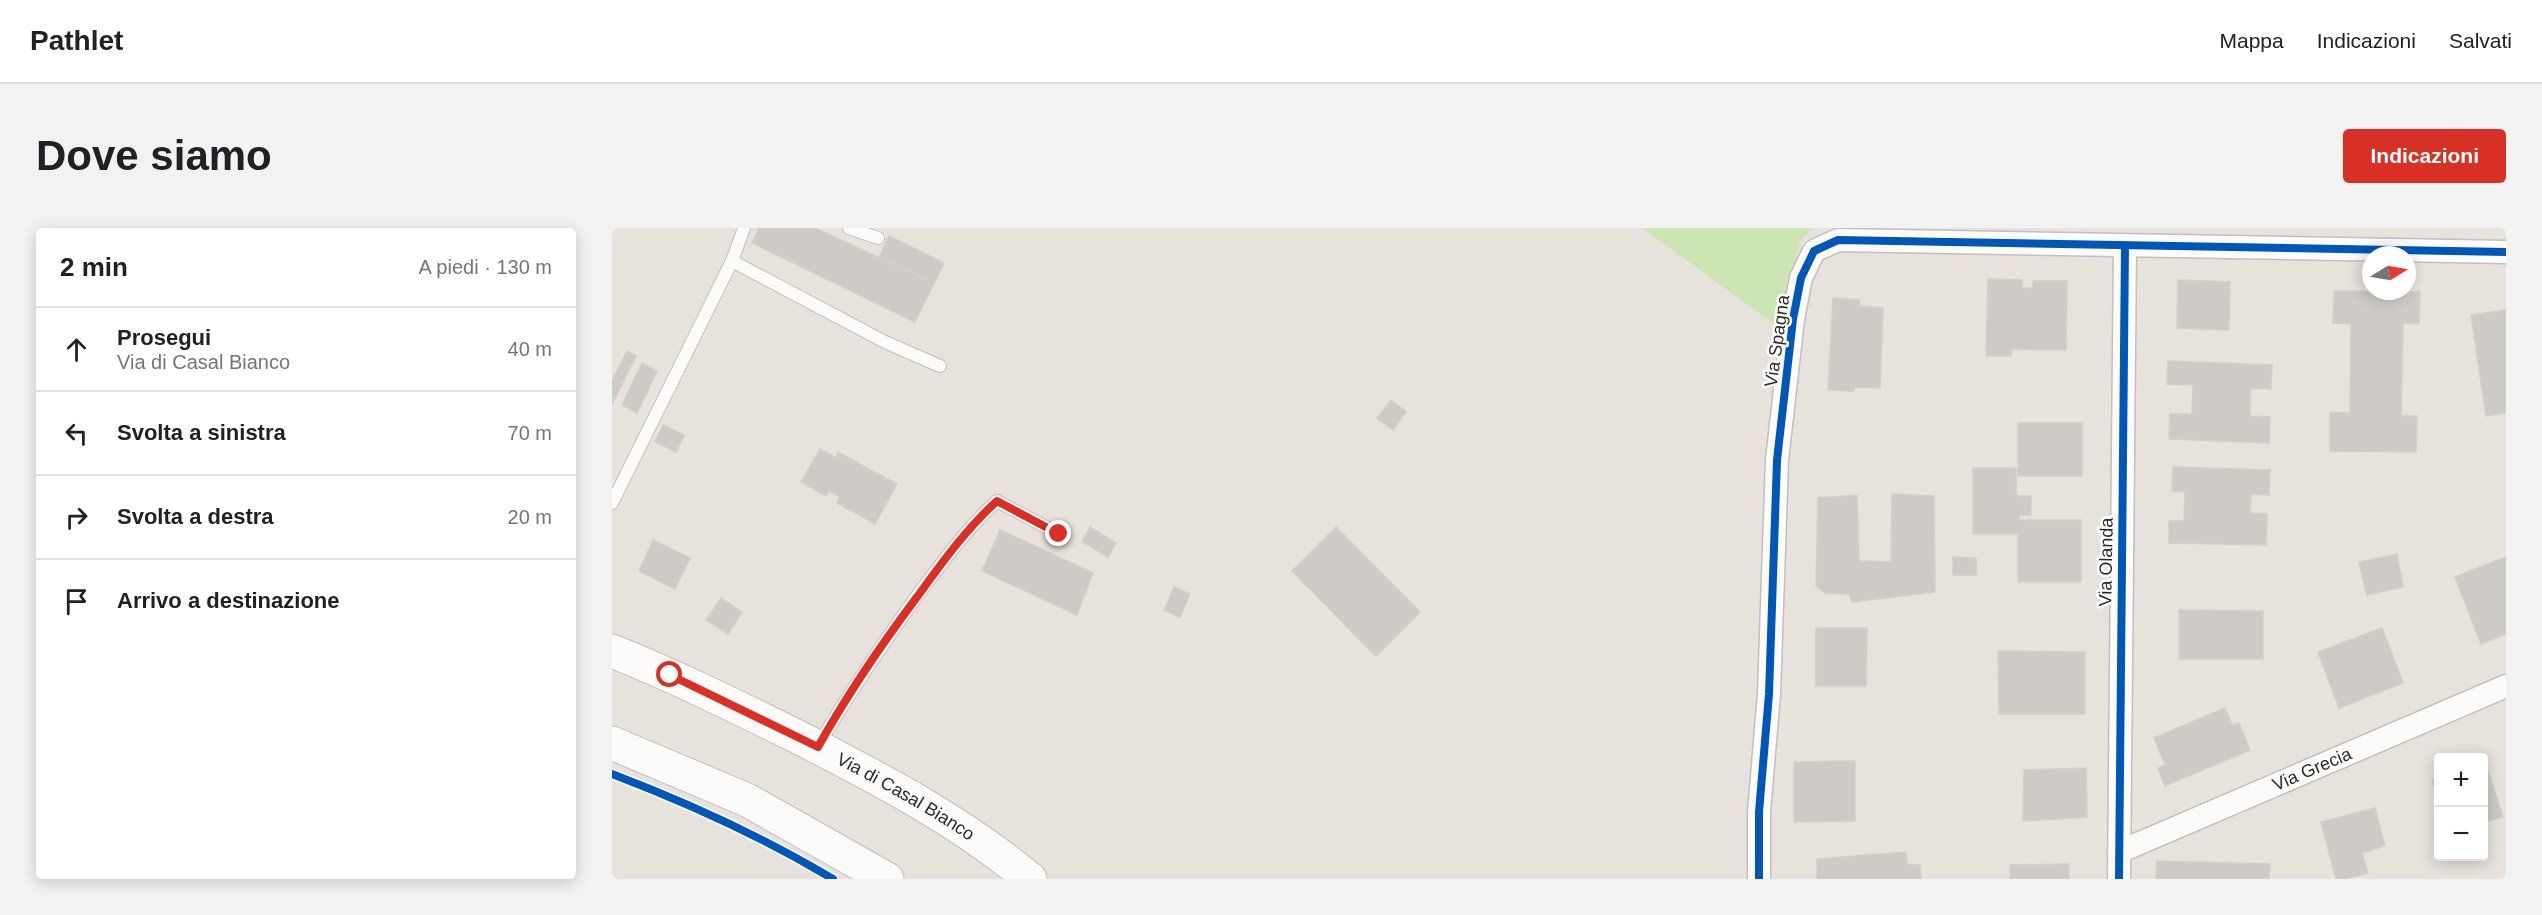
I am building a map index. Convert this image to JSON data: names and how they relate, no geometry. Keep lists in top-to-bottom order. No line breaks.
{"streets":{"main road":["Via di Casal Bianco"],"street":["Via Spagna","Via Olanda","Via Grecia"]},"crossings":[["Via Spagna","Via Olanda"],["Via Olanda","Via Grecia"]],"north":"right","page":{"header":"Pathlet","nav":["Mappa","Indicazioni","Salvati"],"buttons":"Indicazioni","title":"Dove siamo","heading":["2 min","A piedi · 130 m"],"list":[["Prosegui","Via di Casal Bianco","40 m"],["Svolta a sinistra","70 m"],["Svolta a destra","20 m"],"Arrivo a destinazione"],"map_buttons":["+","−"]}}
